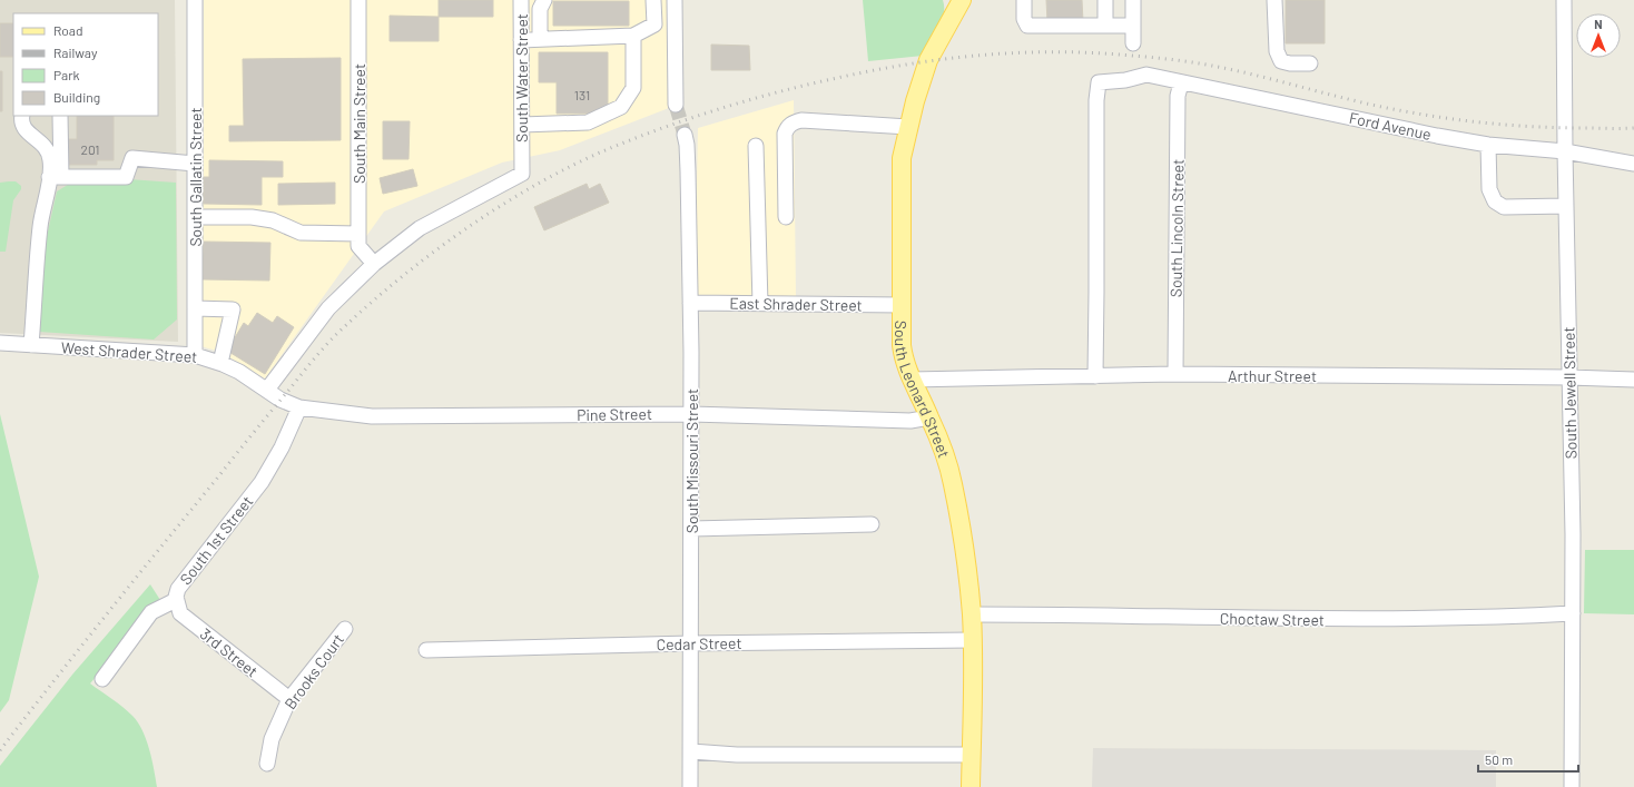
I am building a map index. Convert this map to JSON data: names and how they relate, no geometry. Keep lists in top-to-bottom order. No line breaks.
{"streets":{"main road":["South Leonard Street"],"street":["South Water Street","South Main Street","Ford Avenue","South Gallatin Street","South Lincoln Street","East Shrader Street","West Shrader Street","Arthur Street","South Jewell Street","Pine Street","South Missouri Street","South 1st Street","Choctaw Street","Cedar Street","3rd Street","Brooks Court"]},"crossings":[["Ford Avenue","South Lincoln Street"],["Ford Avenue","Arthur Street"],["Ford Avenue","South Jewell Street"],["South Gallatin Street","West Shrader Street"],["South Lincoln Street","Arthur Street"],["East Shrader Street","South Leonard Street"],["East Shrader Street","South Missouri Street"],["West Shrader Street","Pine Street"],["West Shrader Street","South 1st Street"],["Arthur Street","South Leonard Street"],["Arthur Street","South Jewell Street"],["South Leonard Street","Pine Street"],["South Leonard Street","Choctaw Street"],["South Leonard Street","Cedar Street"],["South Jewell Street","Choctaw Street"],["Pine Street","South Missouri Street"],["Pine Street","South 1st Street"],["South Missouri Street","Cedar Street"],["South 1st Street","3rd Street"],["3rd Street","Brooks Court"]],"house_numbers":["131","201"],"legend":["Road","Railway","Park","Building"],"scale_bar":"50 m","north":"top"}
